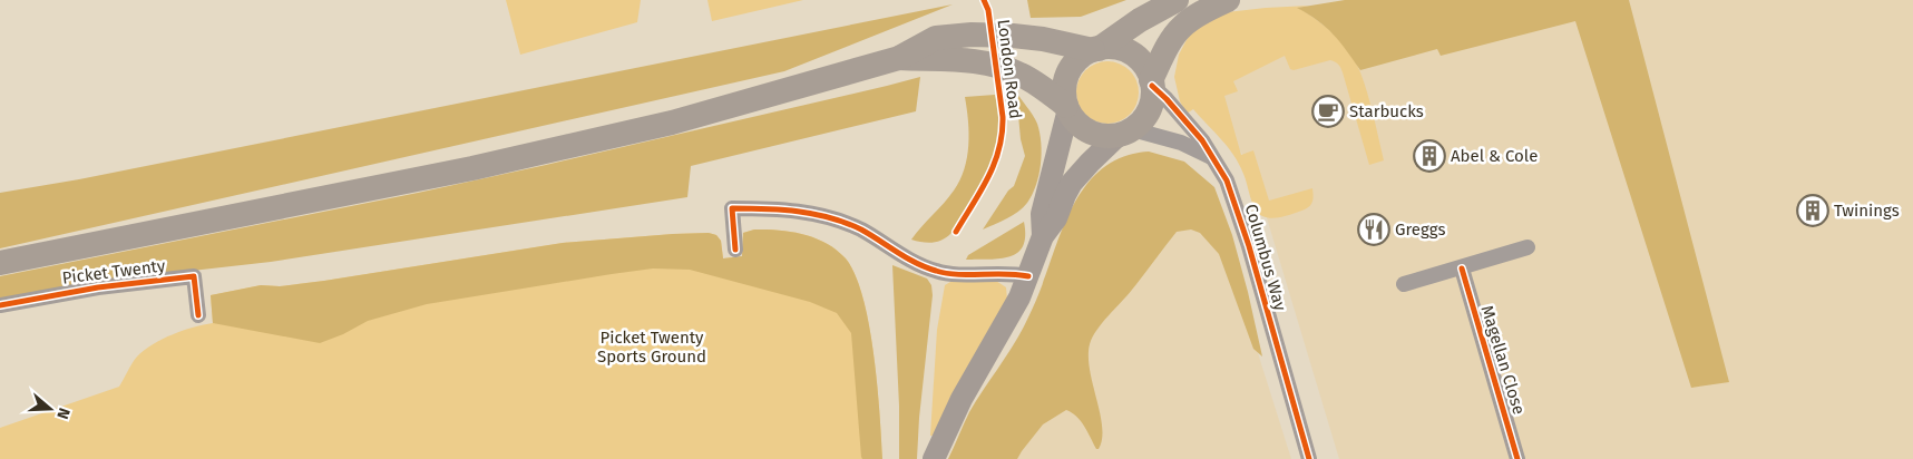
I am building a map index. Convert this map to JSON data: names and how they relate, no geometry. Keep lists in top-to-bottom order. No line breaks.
{"streets":{"street":["Columbus Way","Picket Twenty","Magellan Close"],"cycle path":["London Road"]},"parks":["Picket Twenty Sports Ground"],"places":{"cafe":["Starbucks"],"building":["Abel & Cole","Twinings"],"restaurant":["Greggs"]},"north":"right"}
